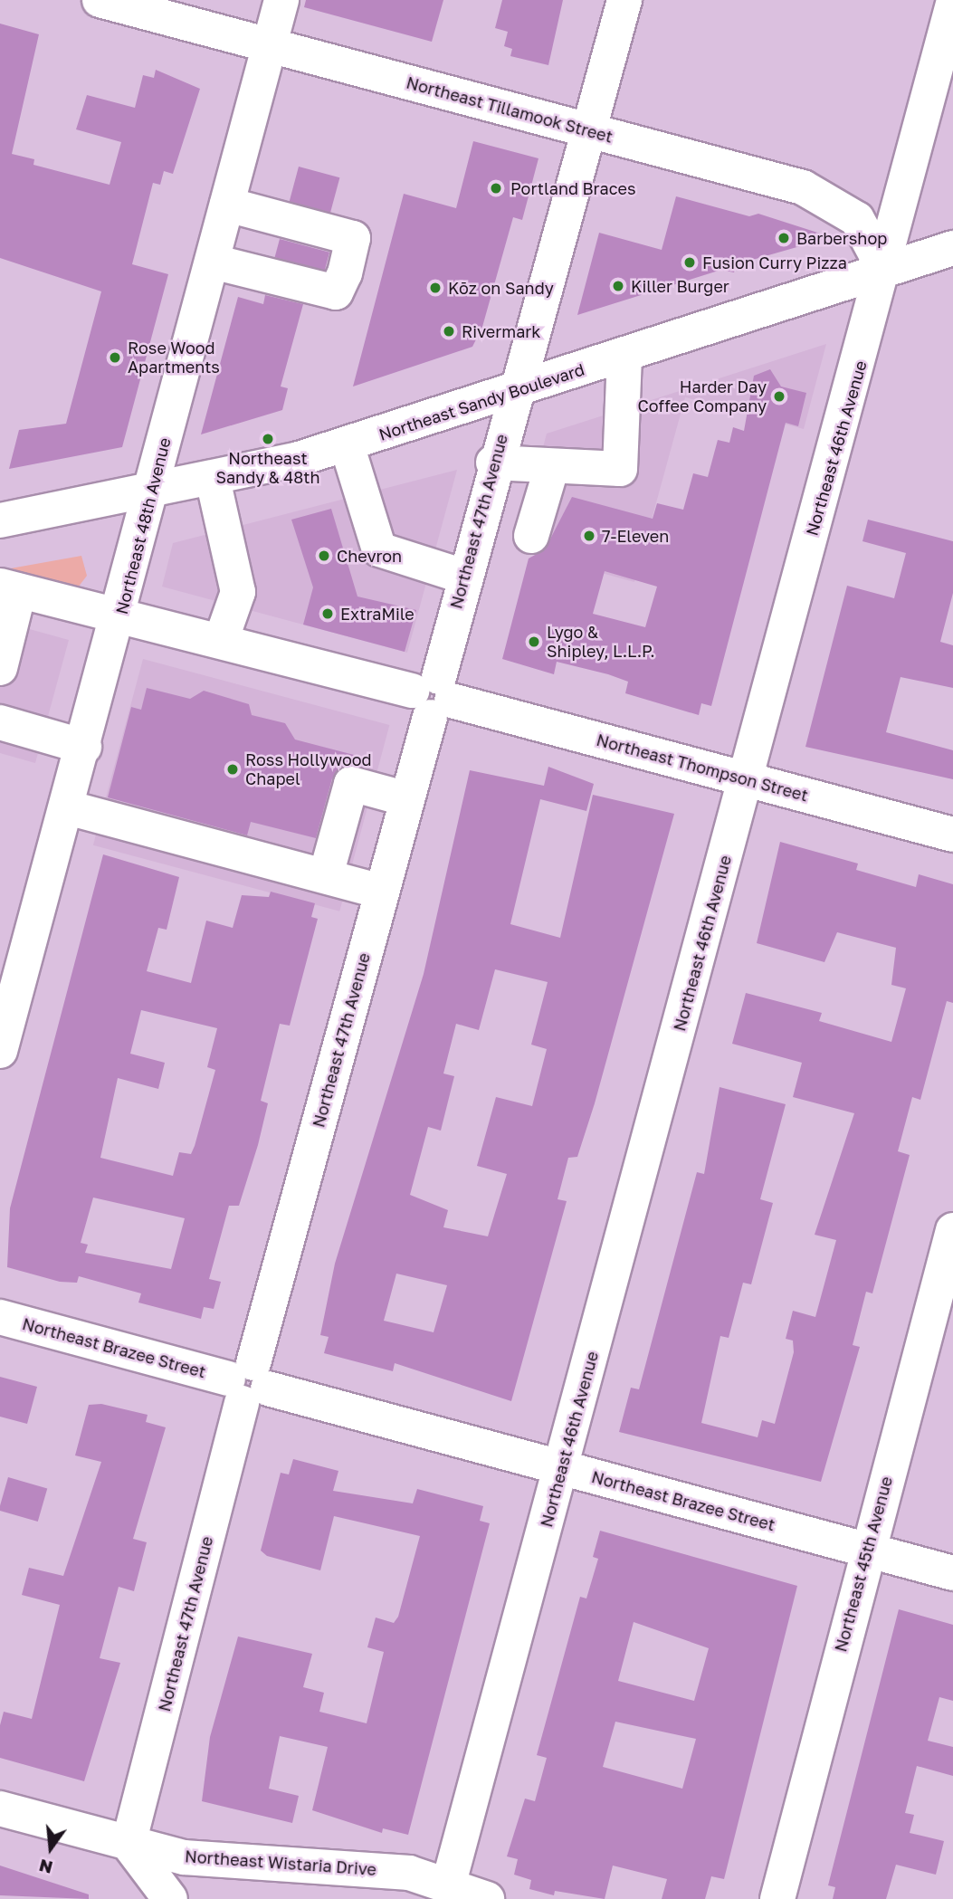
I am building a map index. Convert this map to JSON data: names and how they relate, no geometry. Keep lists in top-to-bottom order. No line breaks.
{"streets":{"street":["Northeast Tillamook Street","Northeast Sandy Boulevard","Northeast 46th Avenue","Northeast 47th Avenue","Northeast 48th Avenue","Northeast Thompson Street","Northeast Brazee Street","Northeast 45th Avenue","Northeast Wistaria Drive"]},"crossings":[["Northeast Tillamook Street","Northeast Sandy Boulevard"],["Northeast Tillamook Street","Northeast 46th Avenue"],["Northeast Tillamook Street","Northeast 47th Avenue"],["Northeast Tillamook Street","Northeast 48th Avenue"],["Northeast Sandy Boulevard","Northeast 46th Avenue"],["Northeast Sandy Boulevard","Northeast 47th Avenue"],["Northeast Sandy Boulevard","Northeast 48th Avenue"],["Northeast 46th Avenue","Northeast Thompson Street"],["Northeast 46th Avenue","Northeast Brazee Street"],["Northeast 46th Avenue","Northeast Wistaria Drive"],["Northeast 47th Avenue","Northeast Thompson Street"],["Northeast 47th Avenue","Northeast Brazee Street"],["Northeast 47th Avenue","Northeast Wistaria Drive"],["Northeast 48th Avenue","Northeast Thompson Street"],["Northeast Brazee Street","Northeast 45th Avenue"]],"places":["Portland Braces","Barbershop","Fusion Curry Pizza","Killer Burger","Kōz on Sandy","Rivermark","Rose Wood Apartments","Harder Day Coffee Company","Northeast Sandy & 48th","7-Eleven","Chevron","ExtraMile","Lygo & Shipley, L.L.P.","Ross Hollywood Chapel"],"north":"bottom"}
